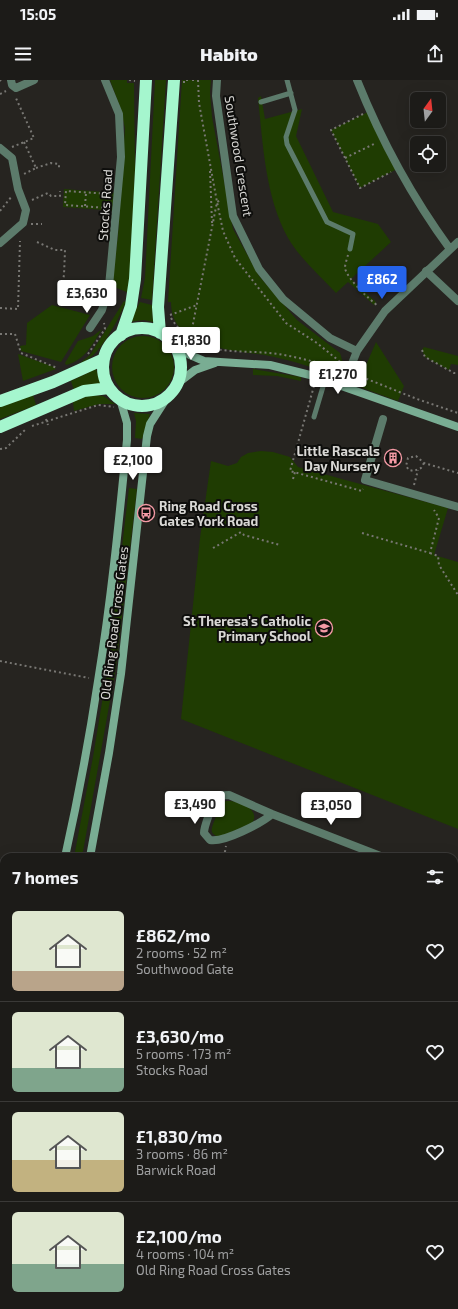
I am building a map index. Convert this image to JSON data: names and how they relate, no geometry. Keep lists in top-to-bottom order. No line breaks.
{"streets":{"main road":["Old Ring Road Cross Gates"],"street":["Southwood Crescent","Stocks Road"]},"places":{"building":["Little Rascals Day Nursery"],"bus stop":["Ring Road Cross Gates York Road"],"school or university":["St Theresa's Catholic Primary School"]},"north":"top","page":{"status":"15:05","header":"Habito","price":["£862","£3,630","£1,830","£1,270","£2,100","£3,490","£3,050"],"heading":"7 homes","list":[{"name":"£862/mo","note":"2 rooms · 52 m² · Southwood Gate"},{"name":"£3,630/mo","note":"5 rooms · 173 m² · Stocks Road"},{"name":"£1,830/mo","note":"3 rooms · 86 m² · Barwick Road"},{"name":"£2,100/mo","note":"4 rooms · 104 m² · Old Ring Road Cross Gates"}]}}
